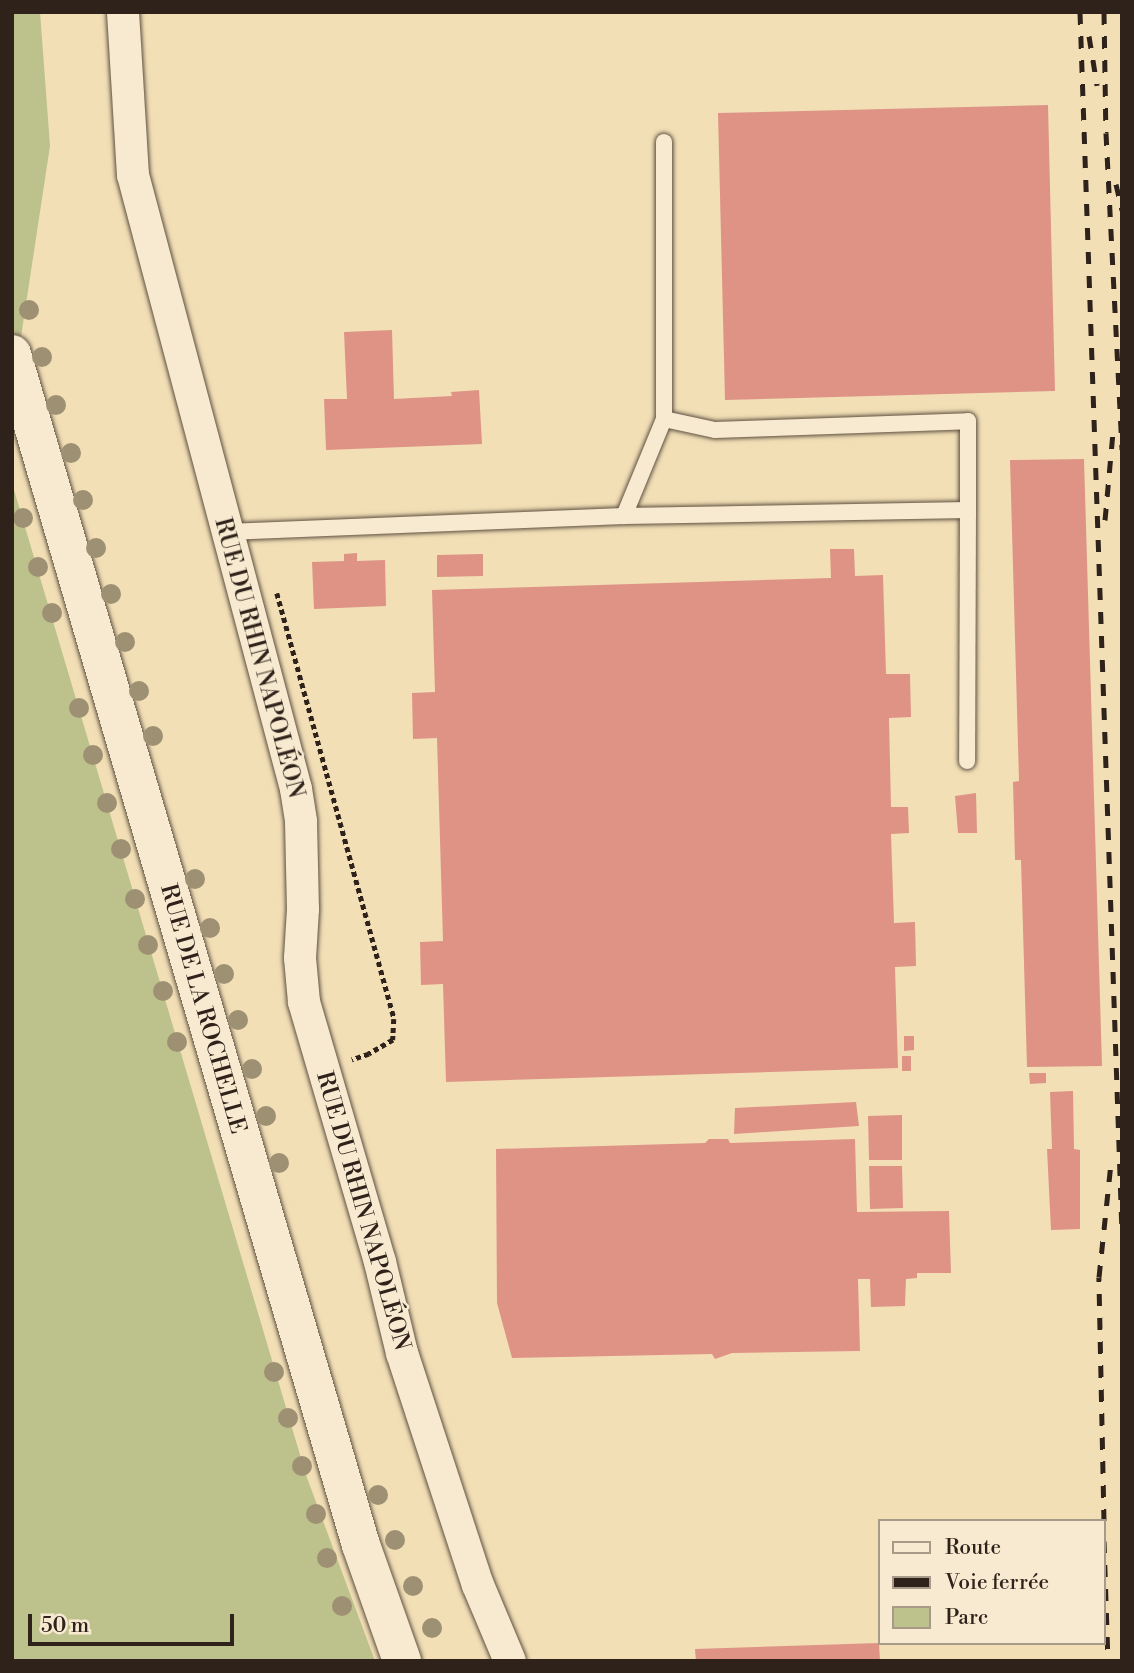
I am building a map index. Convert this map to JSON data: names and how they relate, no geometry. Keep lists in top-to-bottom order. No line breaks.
{"streets":{"main road":["RUE DE LA ROCHELLE"],"street":["RUE DU RHIN NAPOLÉON"]},"legend":["Route","Voie ferrée","Parc"],"scale_bar":"50 m"}
